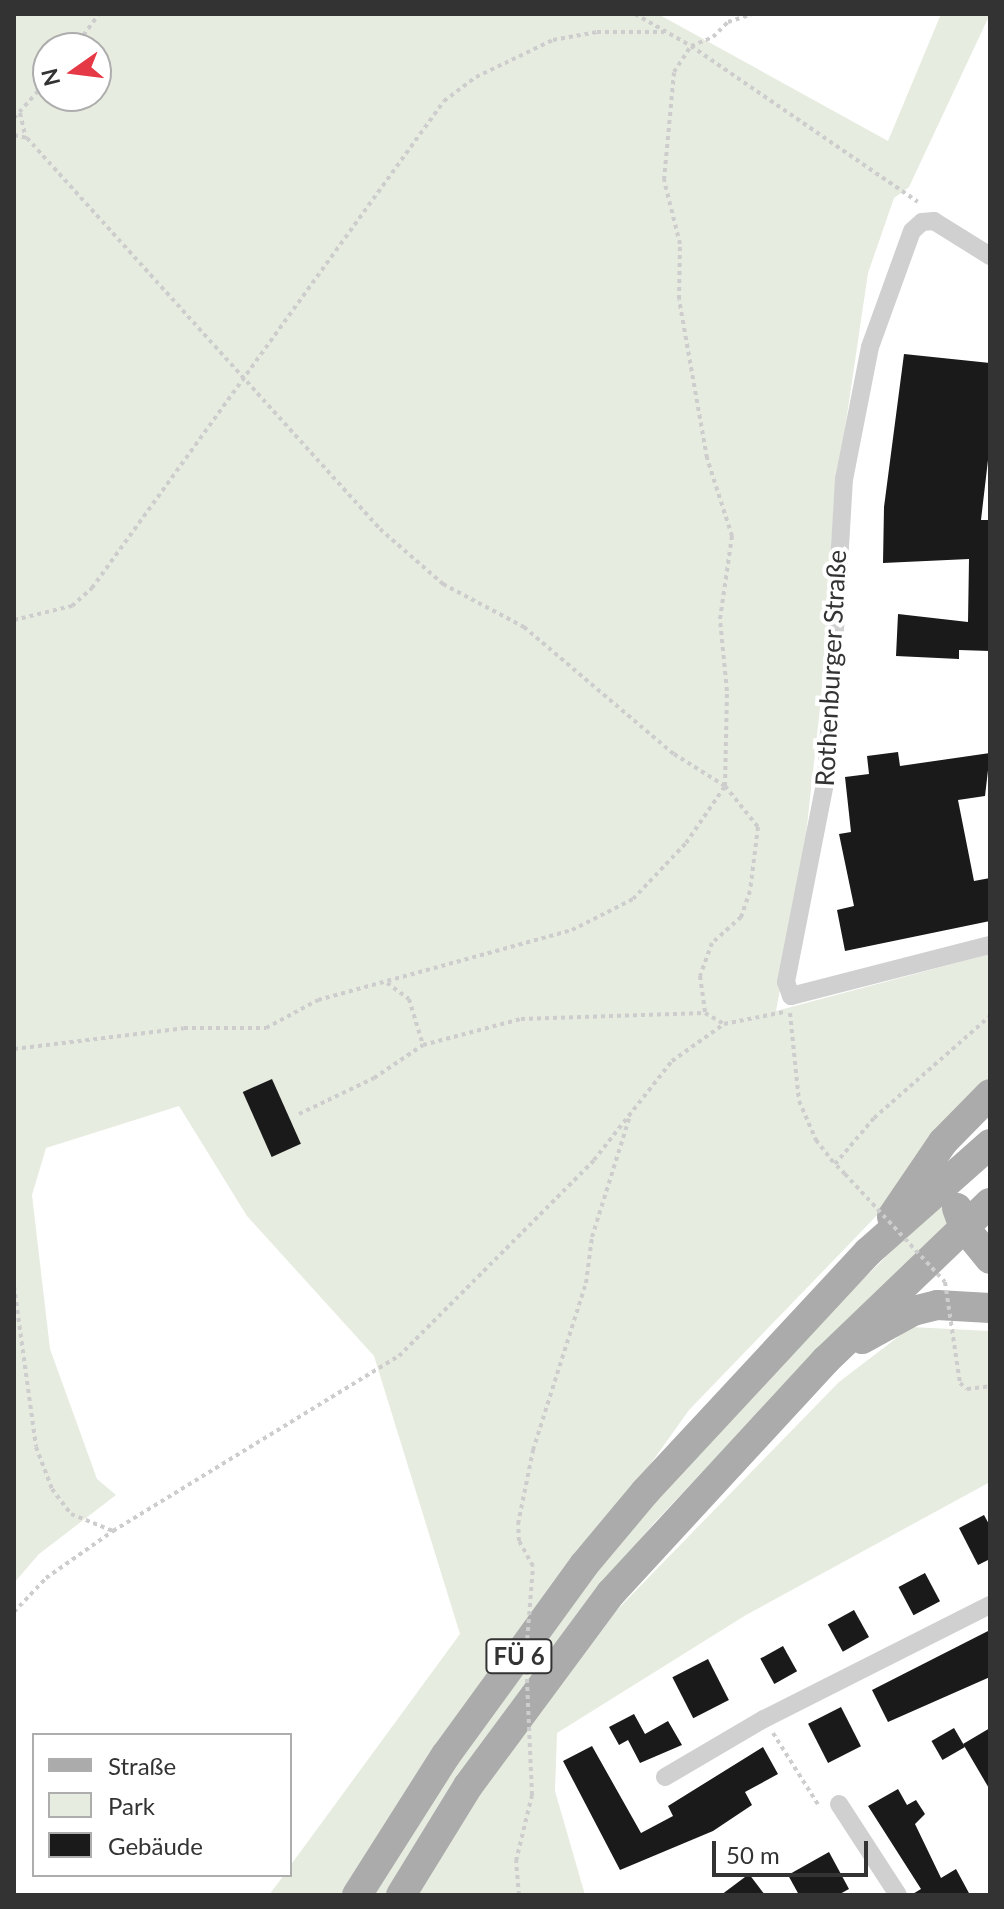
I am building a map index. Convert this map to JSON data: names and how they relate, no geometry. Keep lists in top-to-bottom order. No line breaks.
{"streets":{"main road":["FÜ 6"],"street":["Rothenburger Straße"]},"legend":["Straße","Park","Gebäude"],"scale_bar":"50 m","north":"left"}
